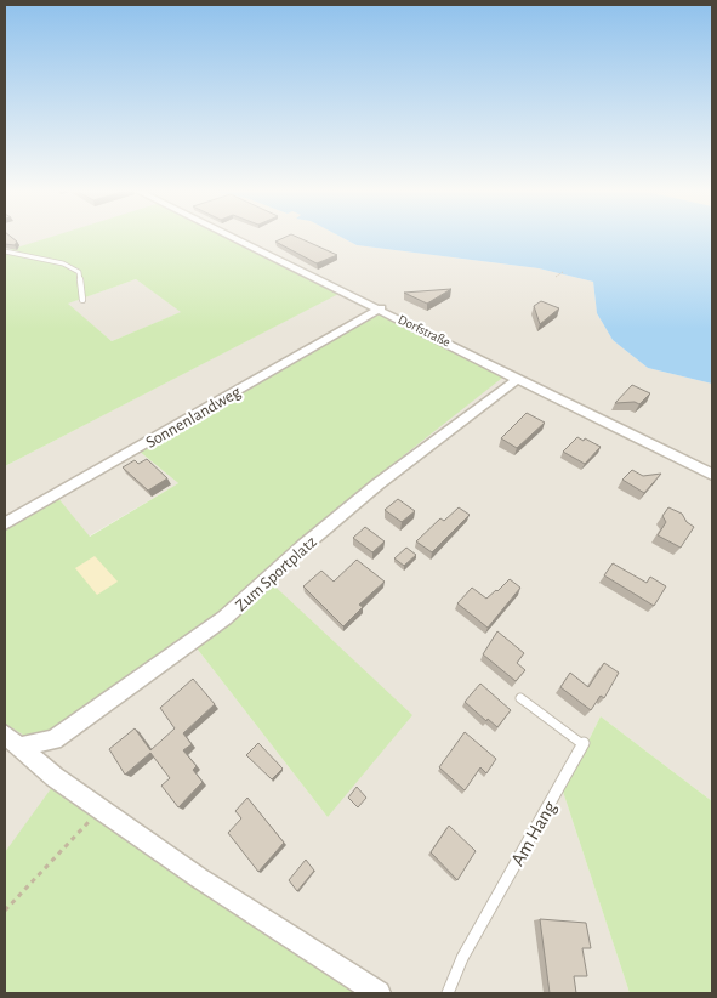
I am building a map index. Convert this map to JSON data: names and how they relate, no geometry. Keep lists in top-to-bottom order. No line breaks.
{"streets":{"street":["Dorfstraße","Sonnenlandweg","Zum Sportplatz"],"lane":["Am Hang"]},"crossings":[["Dorfstraße","Sonnenlandweg"],["Dorfstraße","Zum Sportplatz"]]}
